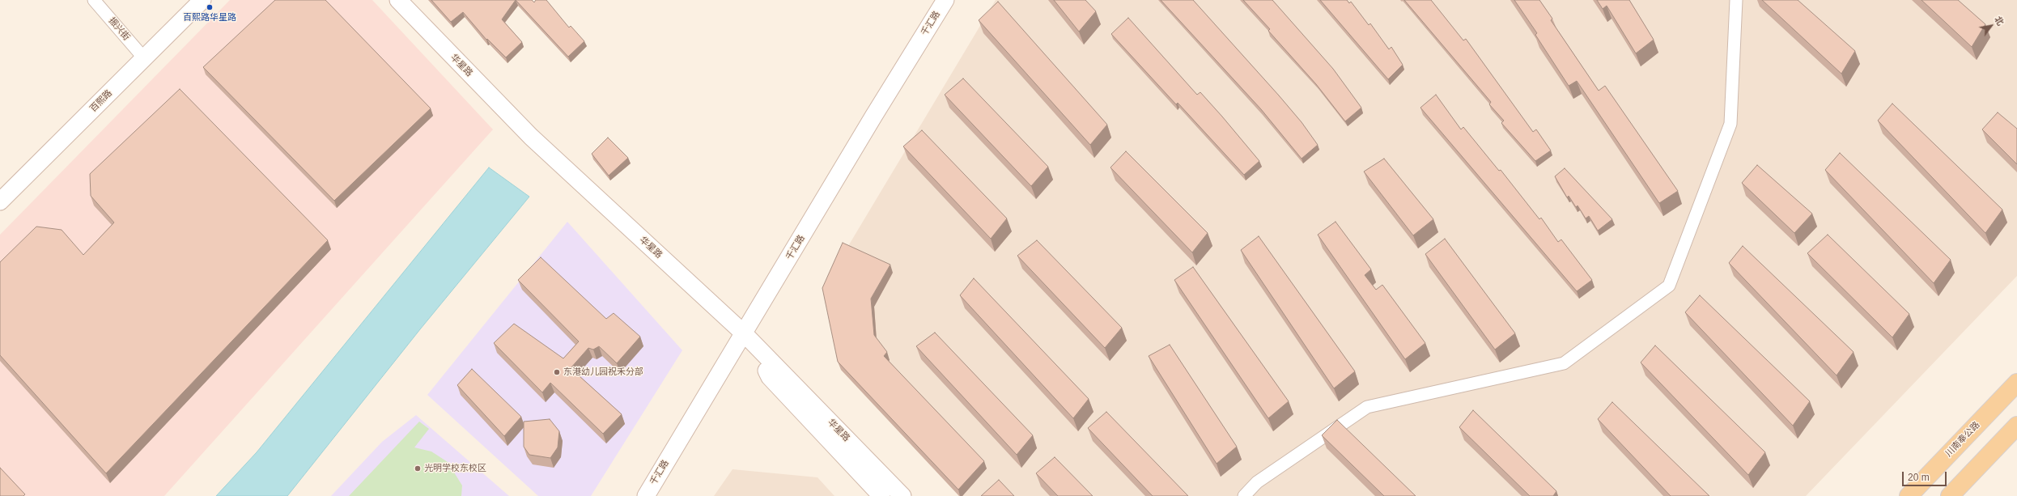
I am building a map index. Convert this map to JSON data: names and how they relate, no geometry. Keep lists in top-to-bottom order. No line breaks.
{"streets":{"main road":["川南奉公路"],"street":["千汇路","振兴街","华星路","百熙路"]},"crossings":[["千汇路","华星路"],["振兴街","百熙路"]],"places":["百熙路华星路","东港幼儿园祝禾分部","光明学校东校区"],"scale_bar":"20 m","north":"top right"}
